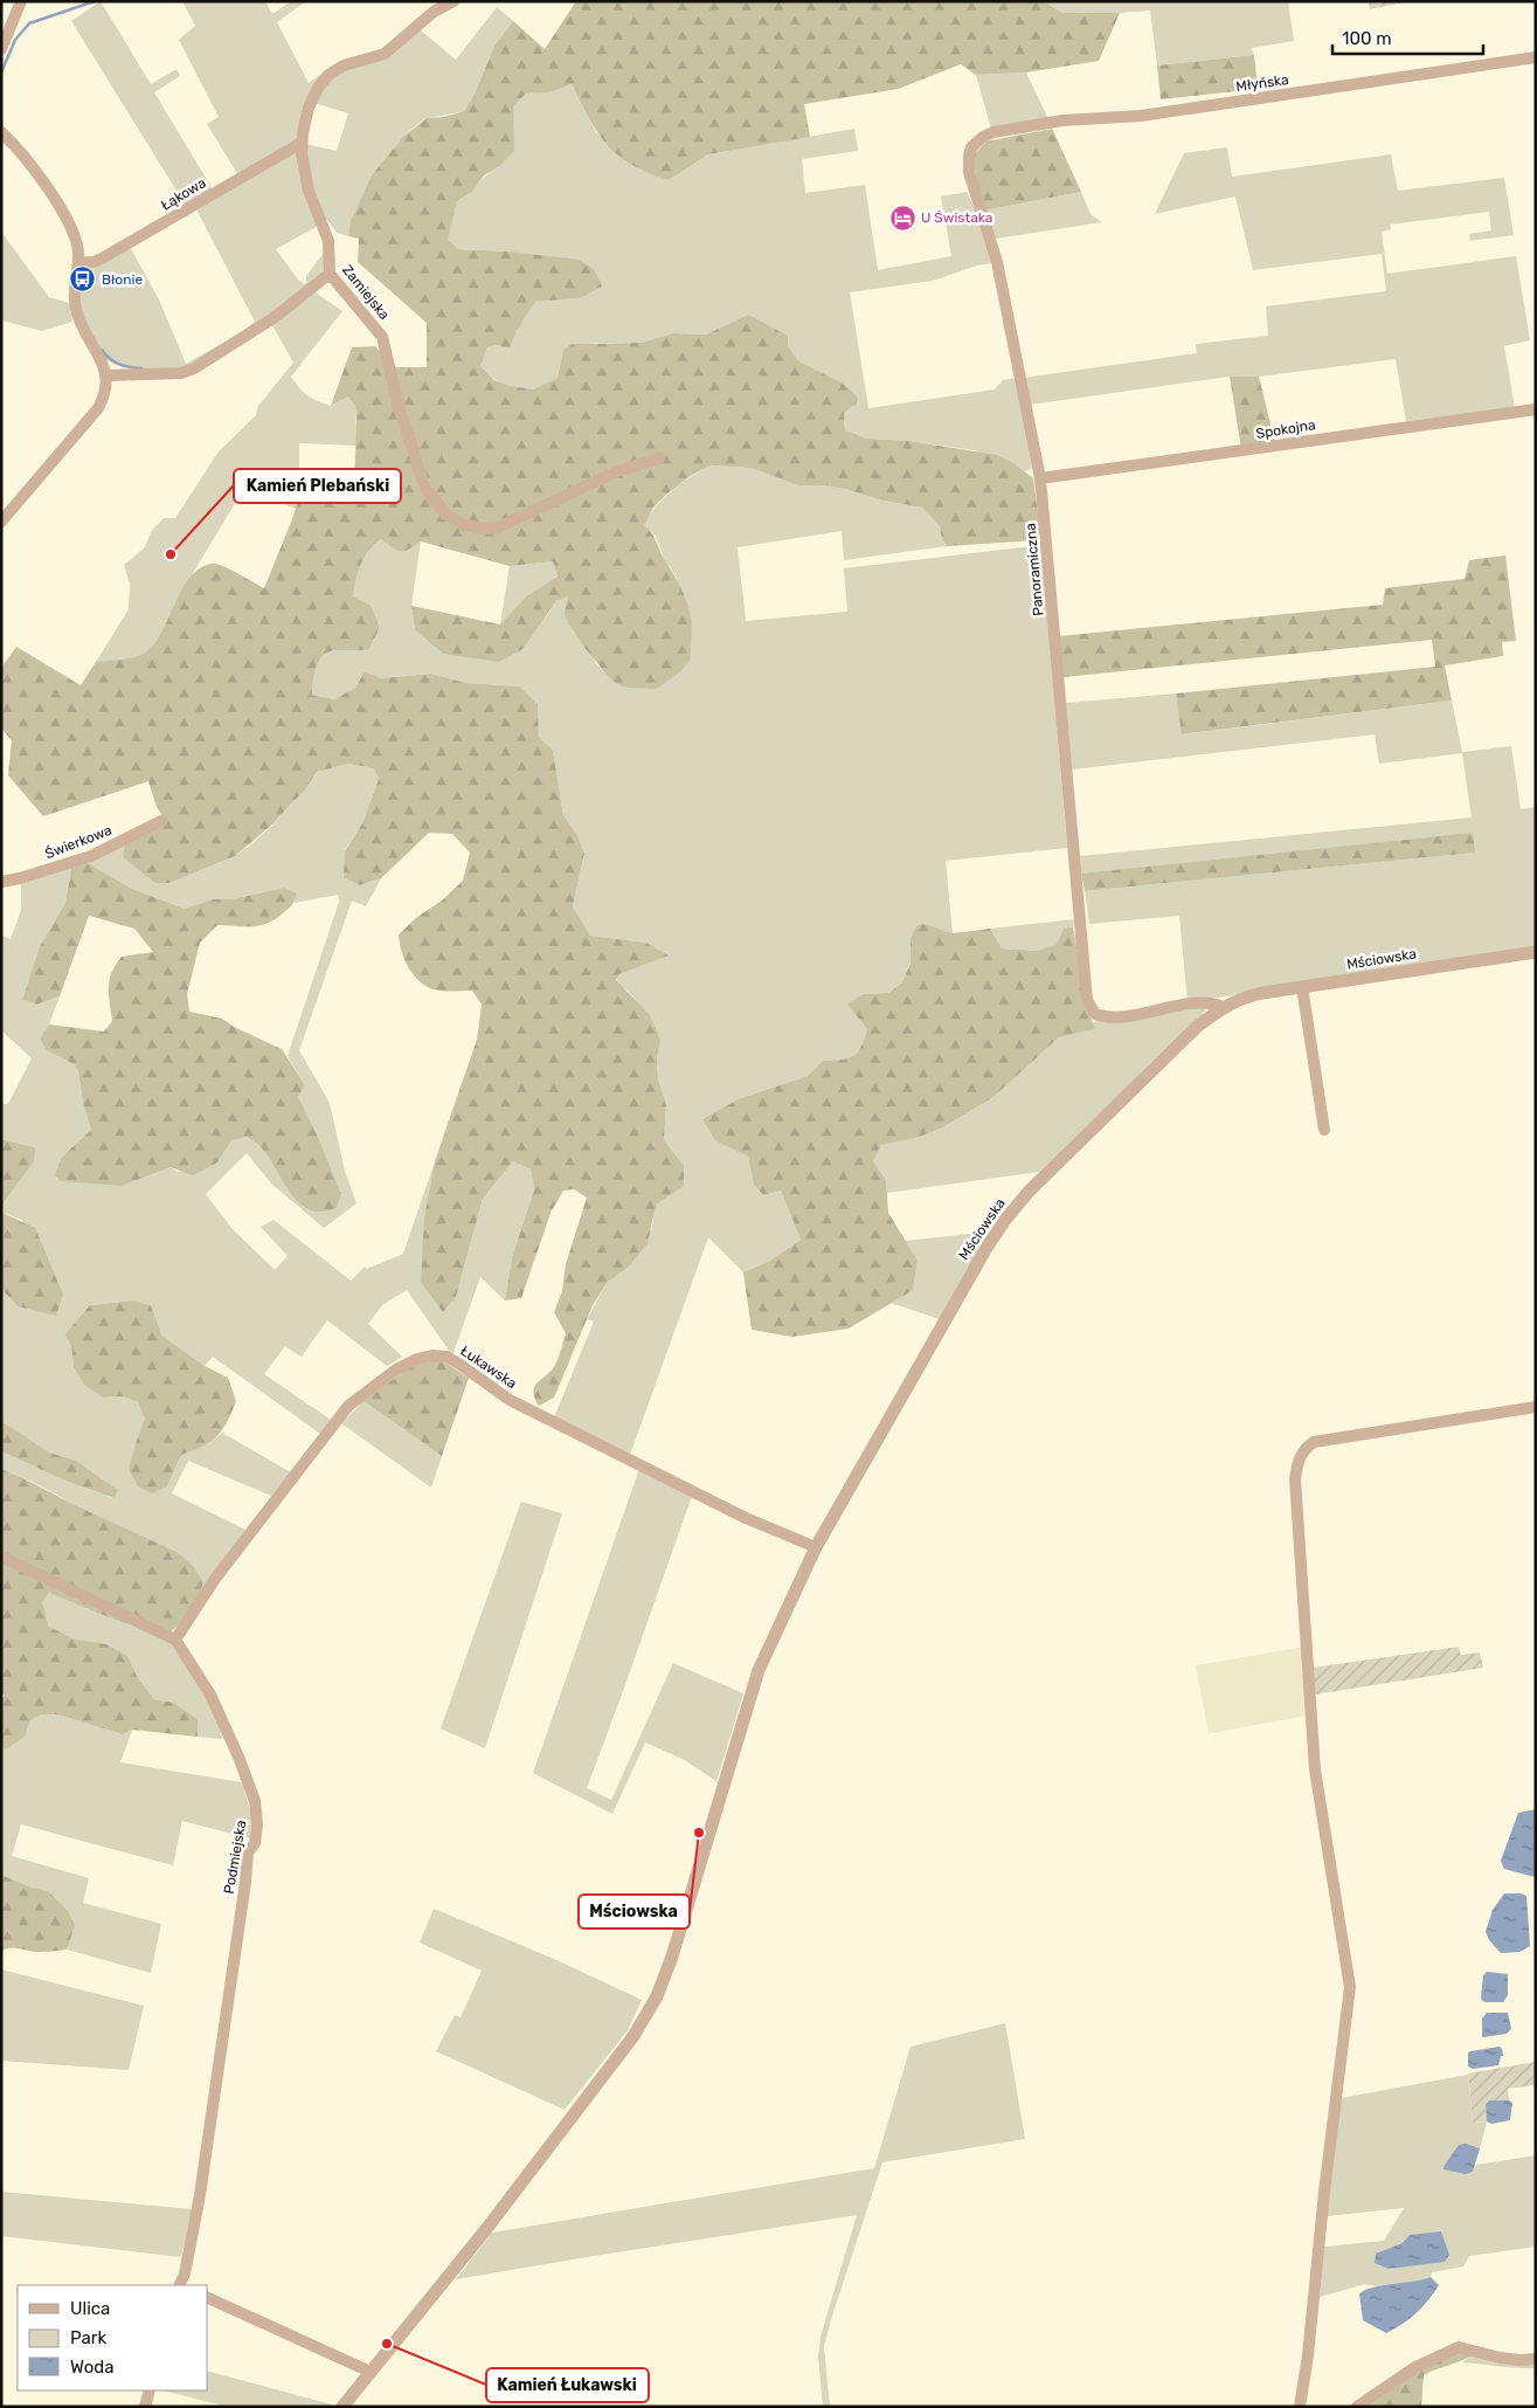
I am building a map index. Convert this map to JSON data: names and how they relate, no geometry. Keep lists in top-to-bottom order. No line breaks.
{"streets":{"street":["Młyńska","Łąkowa","Zamiejska","Spokojna","Panoramiczna","Świerkowa","Mściowska","Łukawska","Podmiejska"]},"crossings":[["Młyńska","Panoramiczna"],["Łąkowa","Zamiejska"],["Spokojna","Panoramiczna"],["Panoramiczna","Mściowska"],["Mściowska","Łukawska"],["Łukawska","Podmiejska"]],"places":{"hotel":["U Świstaka"],"bus stop":["Błonie"],"other":["Kamień Plebański","Mściowska","Kamień Łukawski"]},"legend":["Ulica","Park","Woda"],"scale_bar":"100 m"}
